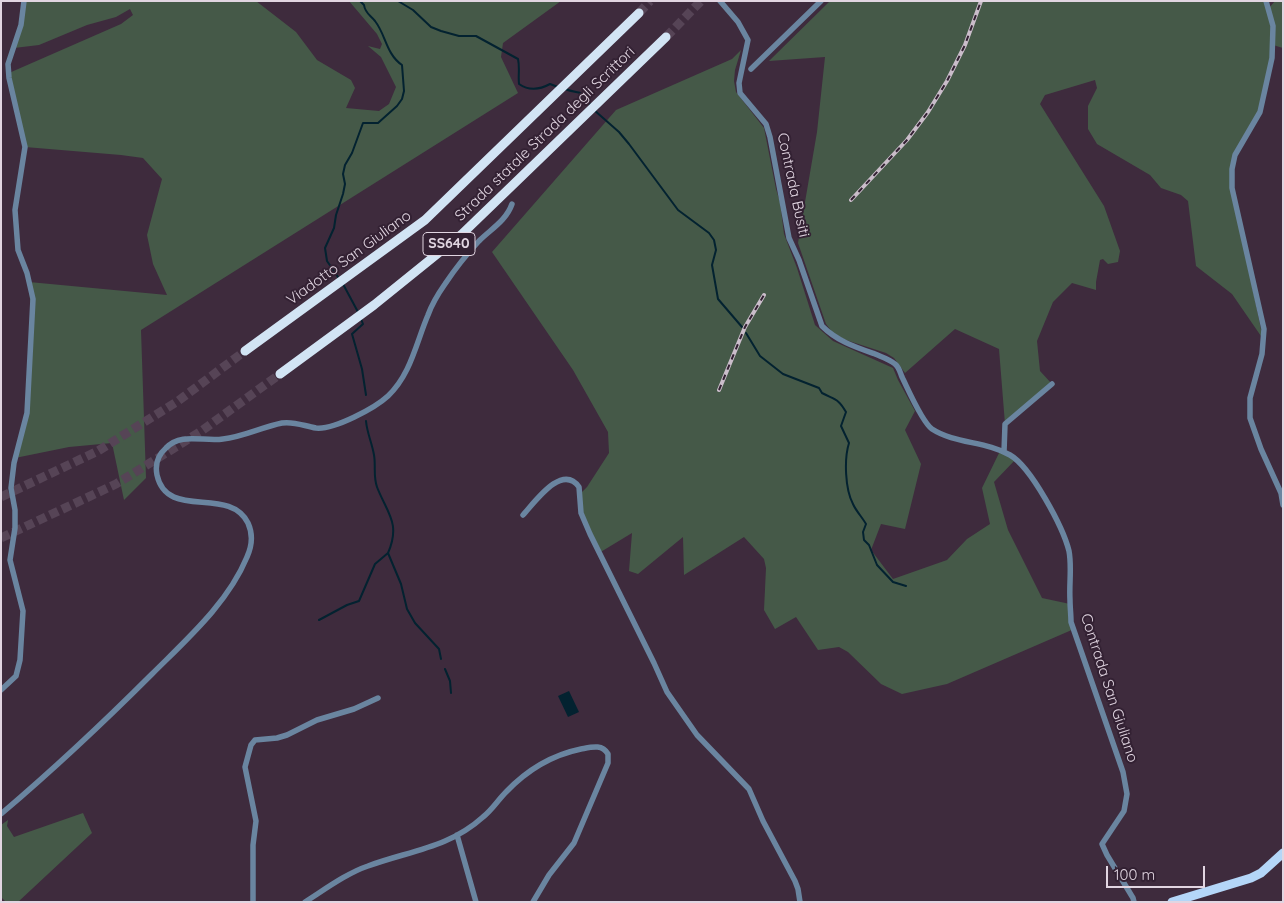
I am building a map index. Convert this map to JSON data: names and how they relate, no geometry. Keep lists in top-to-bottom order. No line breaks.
{"streets":{"highway":["Strada statale Strada degli Scrittori","SS640","Viadotto San Giuliano"],"street":["Contrada Busiti","Contrada San Giuliano"]},"crossings":[["Strada statale Strada degli Scrittori","Viadotto San Giuliano"],["Contrada Busiti","Contrada San Giuliano"]],"scale_bar":"100 m"}
